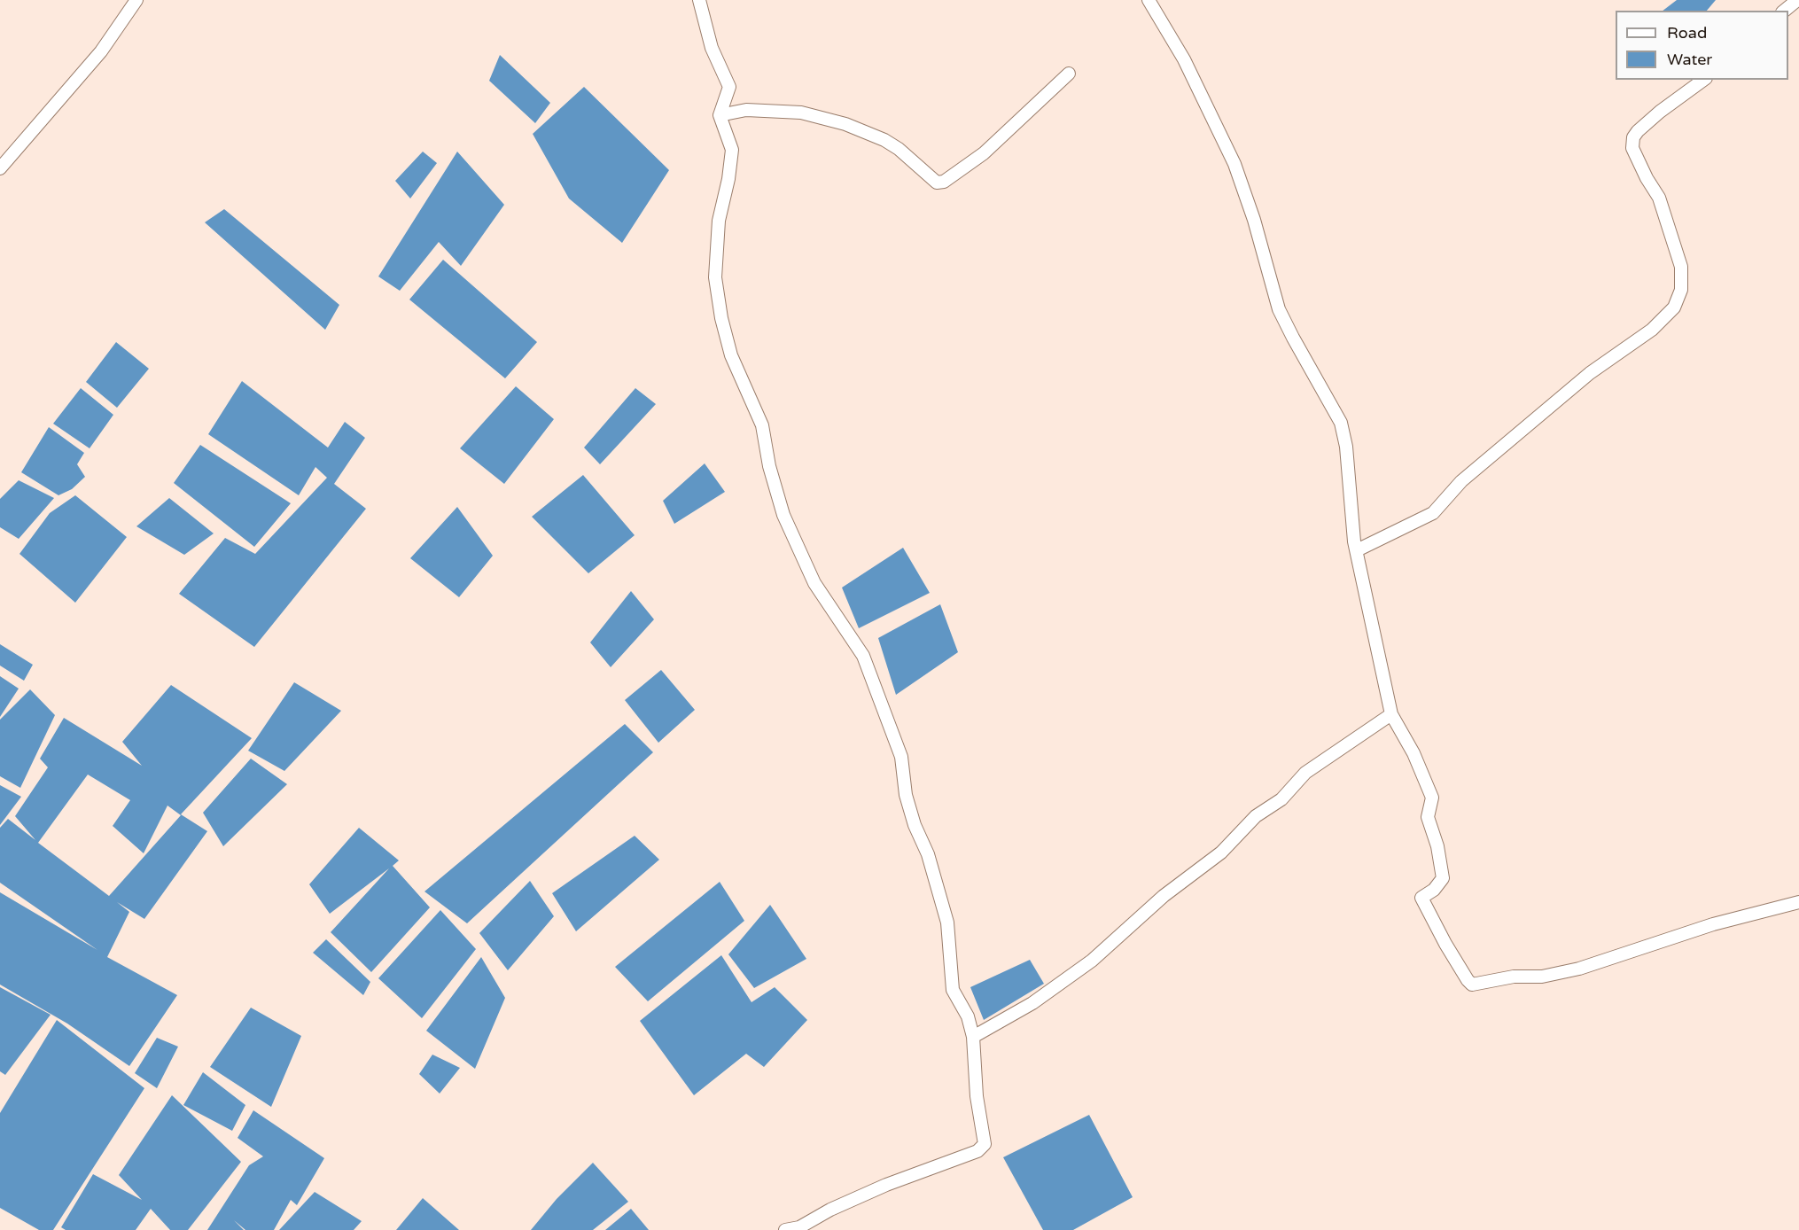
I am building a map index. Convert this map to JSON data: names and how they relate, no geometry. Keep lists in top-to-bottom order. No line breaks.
{"legend":["Road","Water"]}
